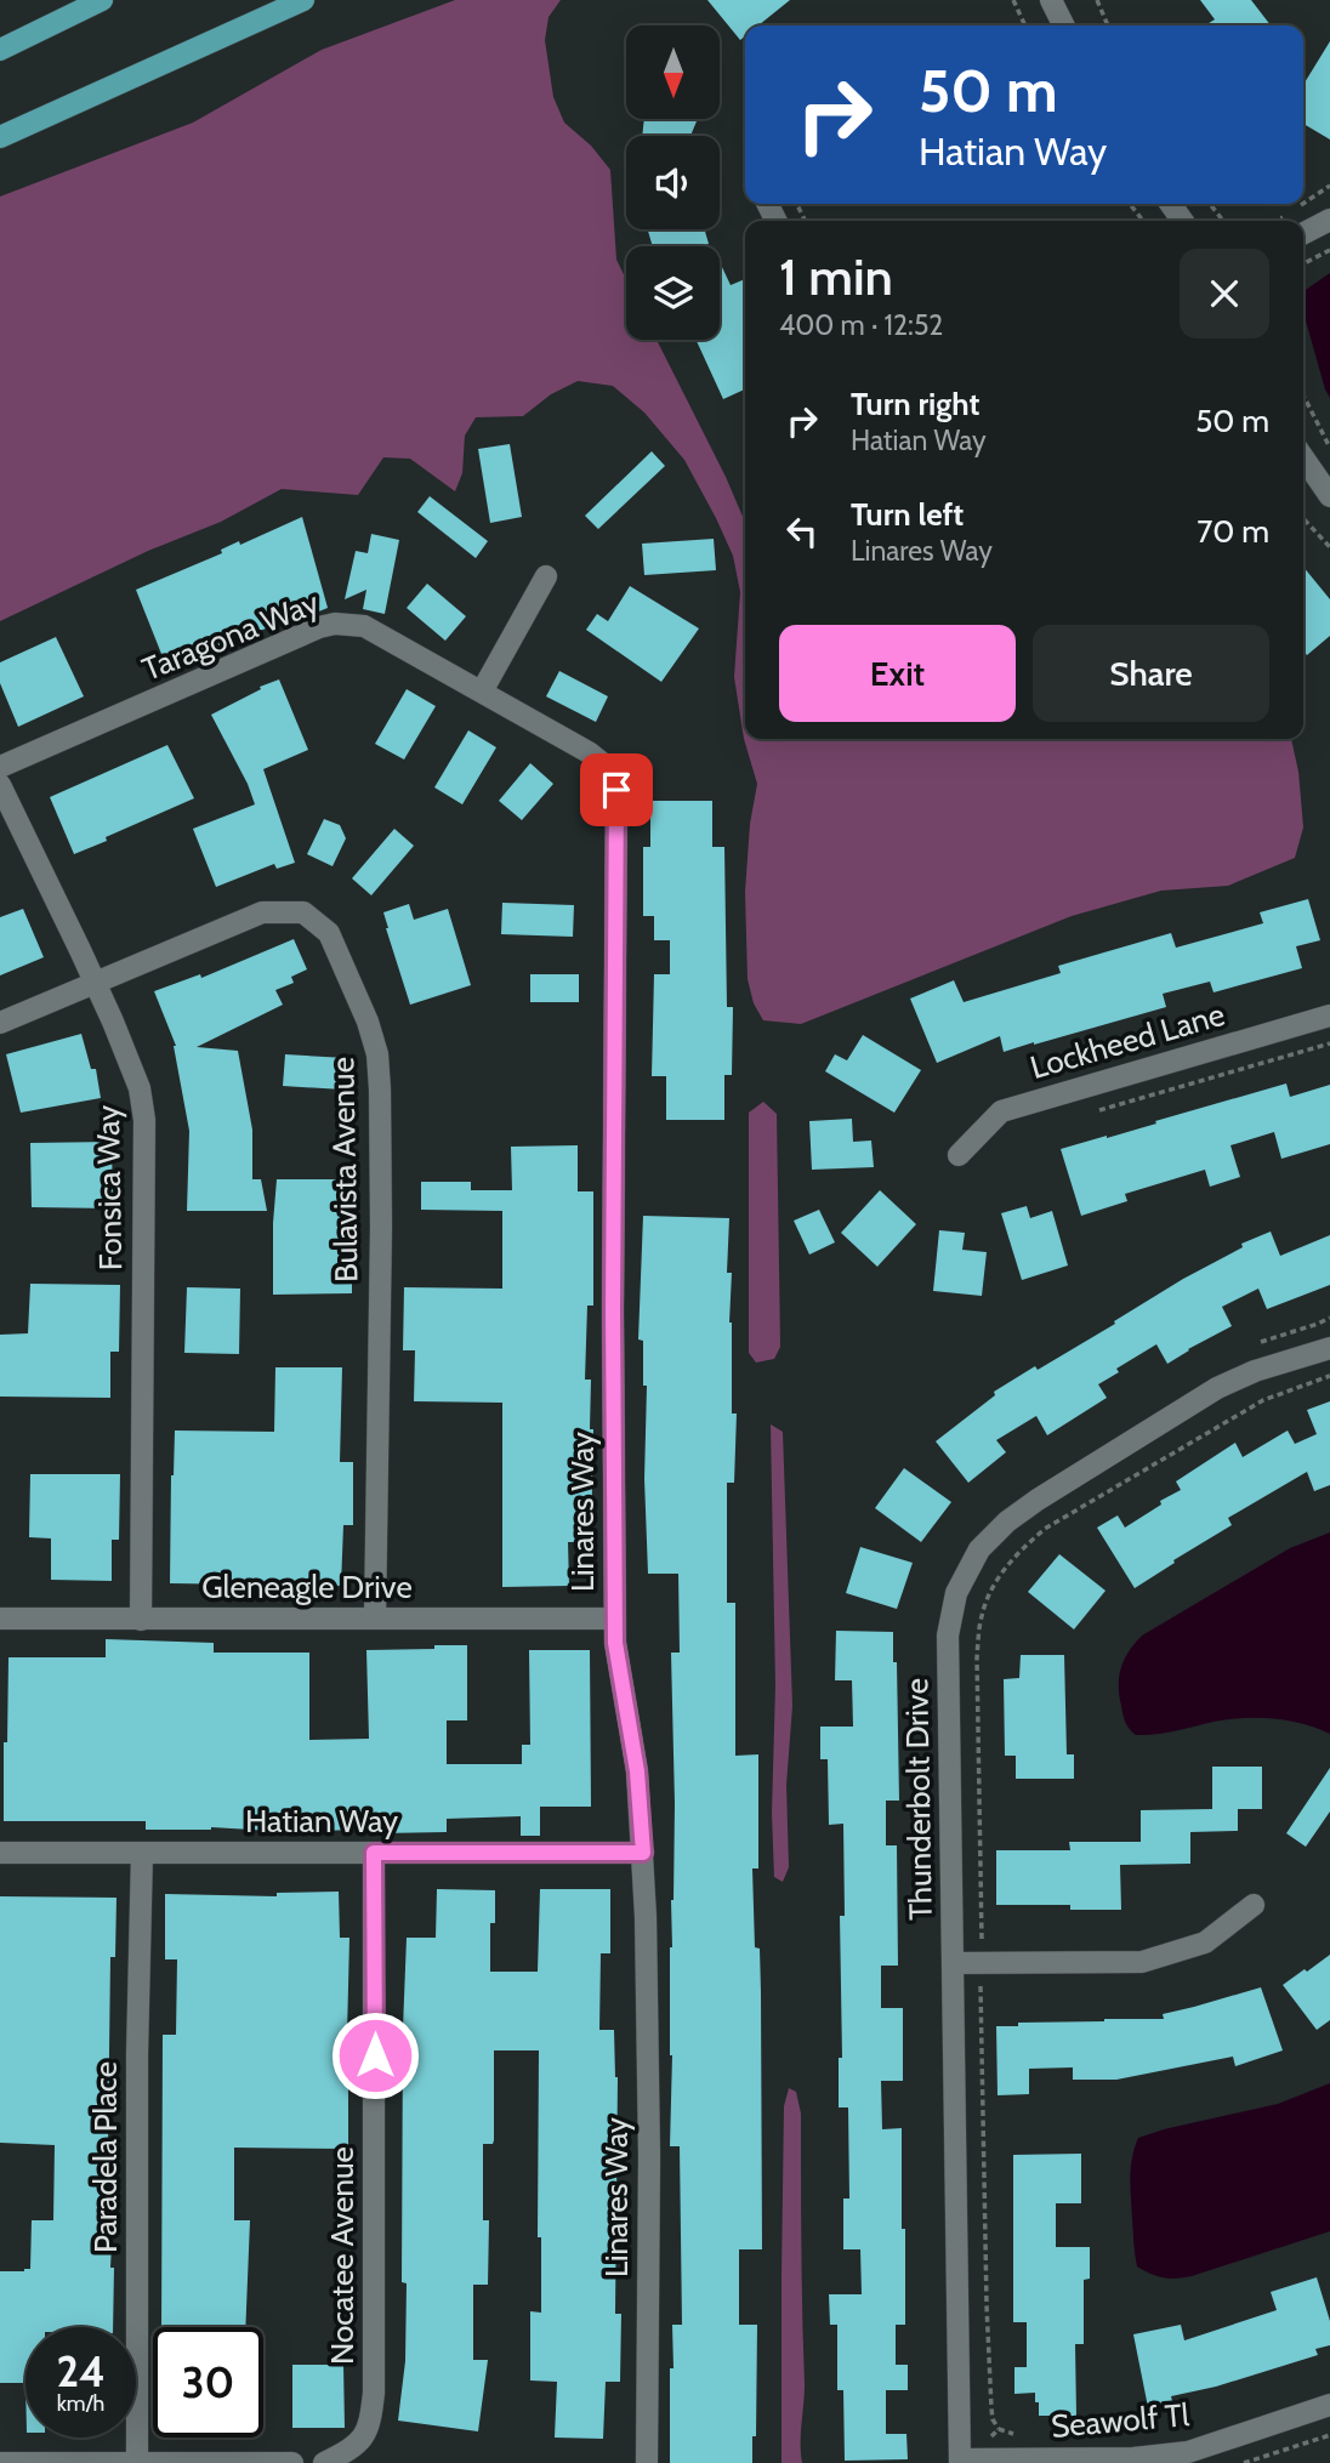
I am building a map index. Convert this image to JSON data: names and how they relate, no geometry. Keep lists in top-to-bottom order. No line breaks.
{"streets":{"street":["Taragona Way","Lockheed Lane","Bulavista Avenue","Fonsica Way","Linares Way","Gleneagle Drive","Thunderbolt Drive","Hatian Way","Paradela Place","Nocatee Avenue","Seawolf Tl"]},"crossings":[["Taragona Way","Linares Way"],["Bulavista Avenue","Fonsica Way"],["Bulavista Avenue","Gleneagle Drive"],["Fonsica Way","Gleneagle Drive"],["Linares Way","Gleneagle Drive"],["Linares Way","Hatian Way"],["Thunderbolt Drive","Seawolf Tl"],["Hatian Way","Paradela Place"],["Hatian Way","Nocatee Avenue"]],"north":"bottom","page":{"turn":["50 m","Hatian Way"],"heading":["1 min","400 m · 12:52"],"list":[{"name":"Turn right","note":"Hatian Way","value":"50 m"},{"name":"Turn left","note":"Linares Way","value":"70 m"}],"buttons":["Exit","Share"],"speed":"24 km/h","limit":"30"}}
